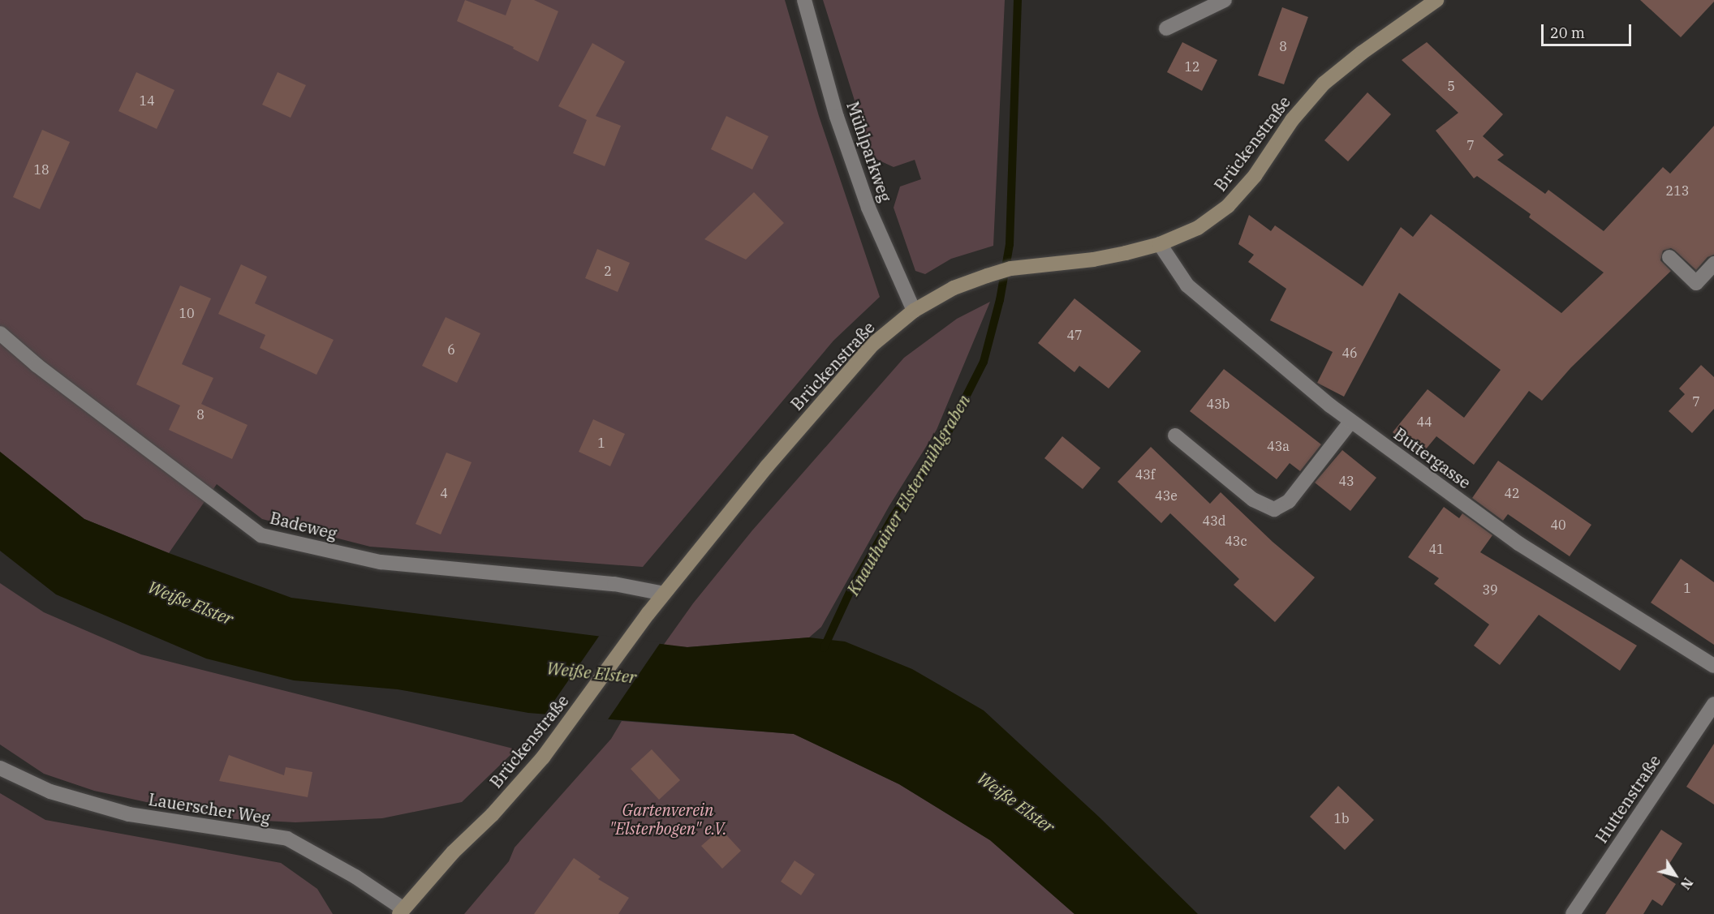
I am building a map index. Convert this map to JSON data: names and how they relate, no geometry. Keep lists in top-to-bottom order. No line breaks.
{"streets":{"main road":["Brückenstraße"],"street":["Mühlparkweg","Buttergasse","Badeweg","Huttenstraße","Lauerscher Weg"]},"crossings":[["Brückenstraße","Mühlparkweg"],["Brückenstraße","Buttergasse"],["Brückenstraße","Badeweg"],["Brückenstraße","Lauerscher Weg"]],"water":["Knauthainer Elstermühlgraben","Weiße Elster"],"parks":["Gartenverein \"Elsterbogen\" e.V."],"house_numbers":["8","12","5","14","7","18","213","2","10","47","6","46","7","43b","8","44","1","43a","43f","43","4","42","43e","43d","40","43c","41","1","39","1b"],"scale_bar":"20 m","north":"bottom right"}
